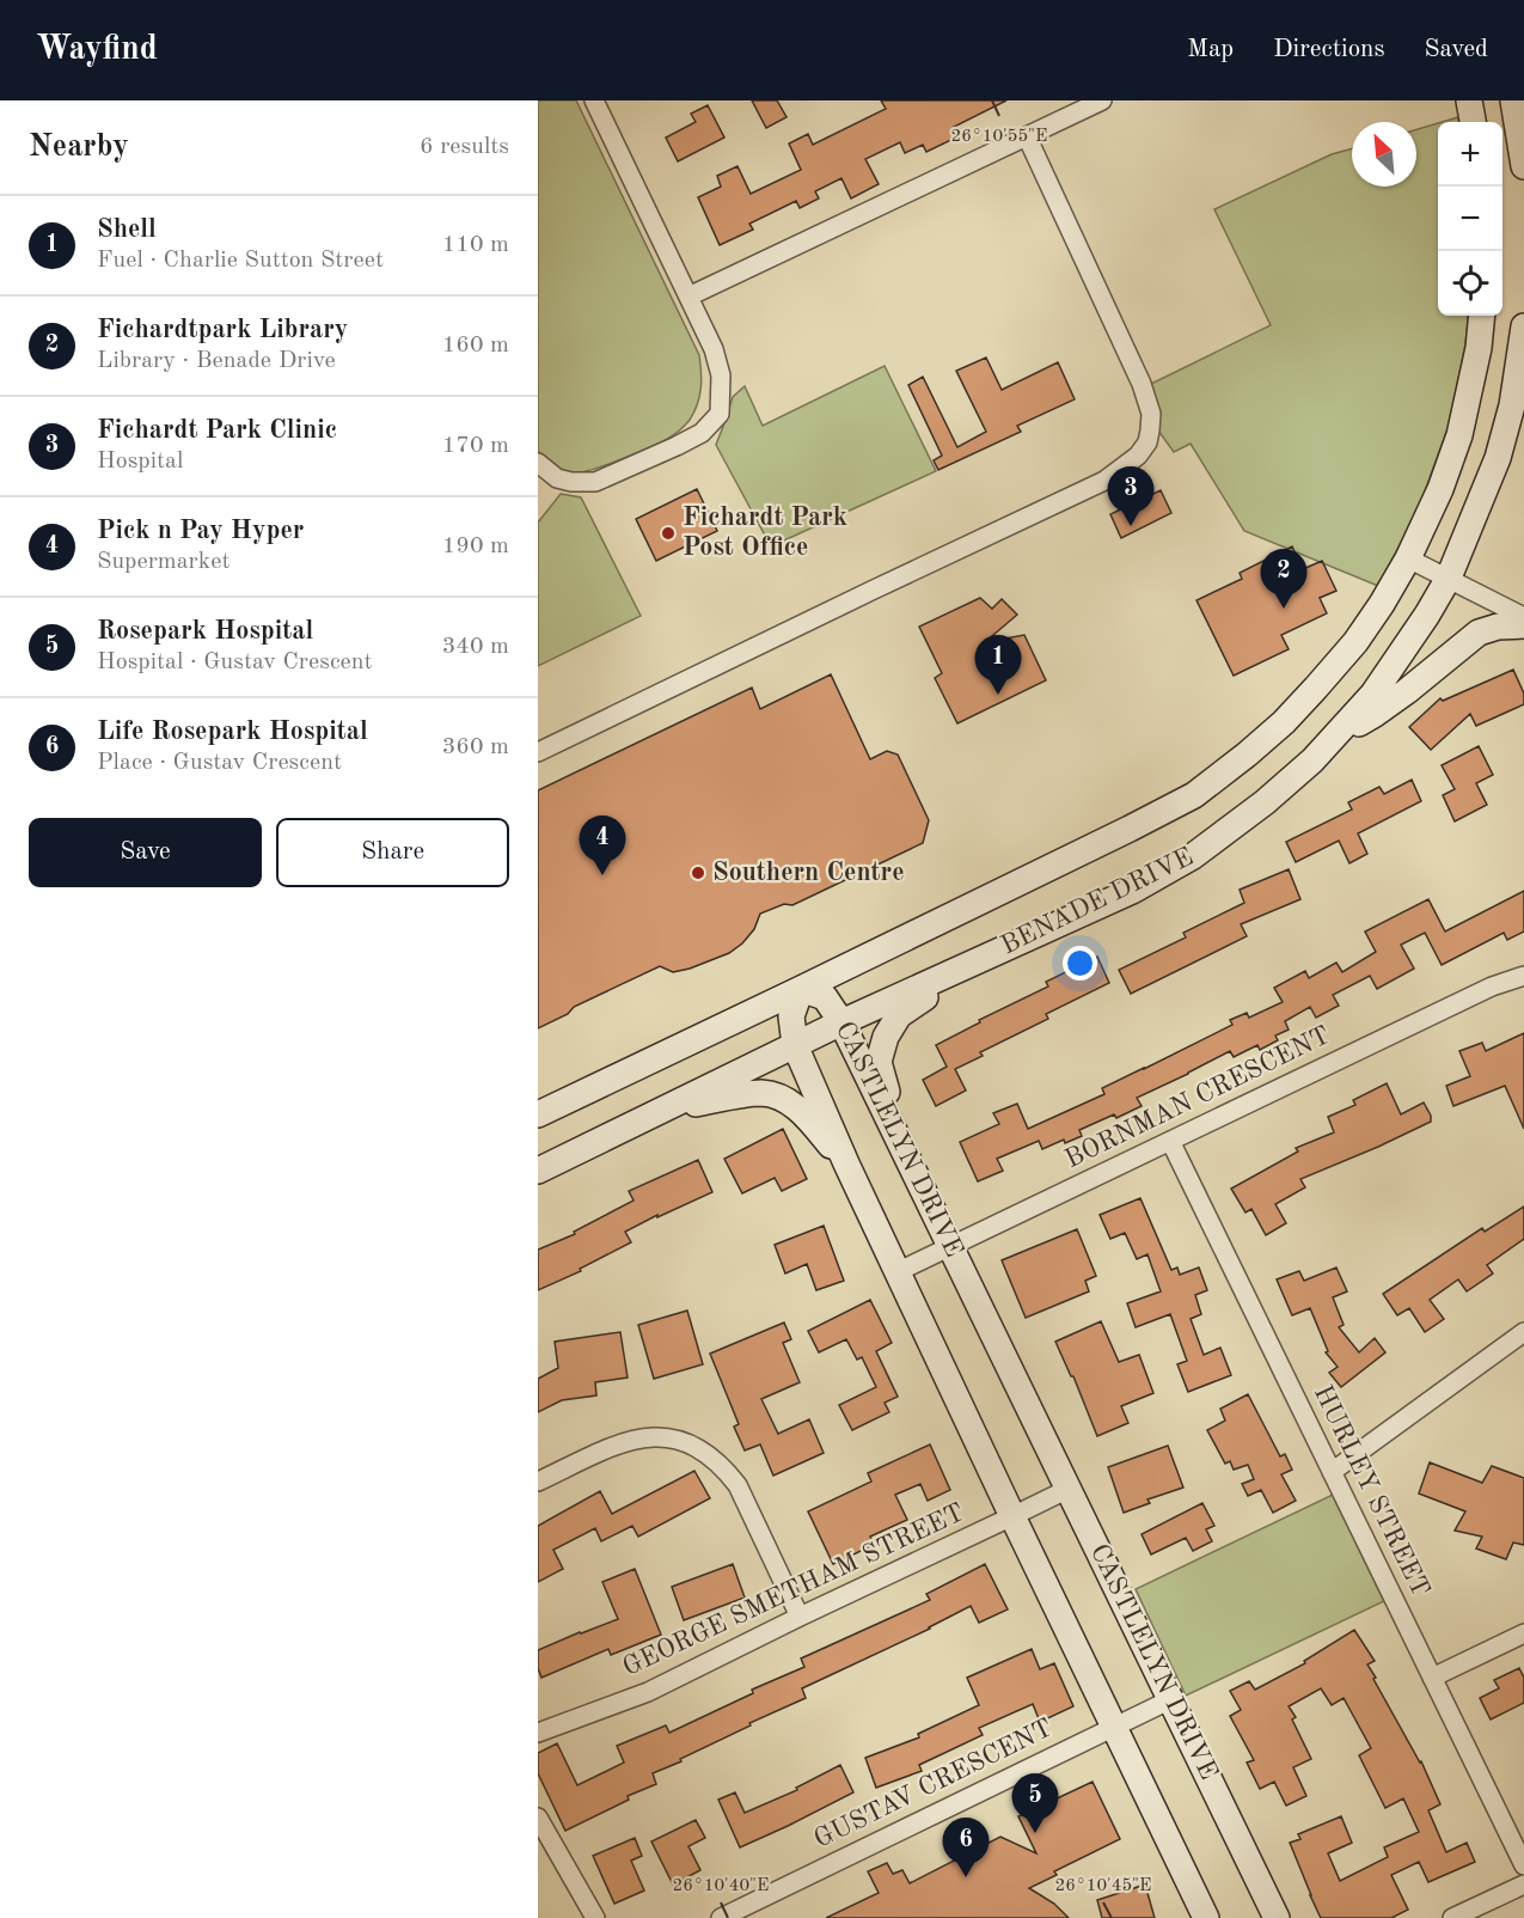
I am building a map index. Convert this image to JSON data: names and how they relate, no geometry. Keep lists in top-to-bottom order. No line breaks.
{"streets":{"street":["BENADE DRIVE","BORNMAN CRESCENT","CASTLELYN DRIVE","HURLEY STREET","GEORGE SMETHAM STREET","GUSTAV CRESCENT"]},"crossings":[["BENADE DRIVE","CASTLELYN DRIVE"],["BORNMAN CRESCENT","CASTLELYN DRIVE"],["BORNMAN CRESCENT","HURLEY STREET"],["CASTLELYN DRIVE","GEORGE SMETHAM STREET"],["CASTLELYN DRIVE","GUSTAV CRESCENT"]],"places":["Fichardt Park Post Office","Southern Centre"],"north":"top left","page":{"header":"Wayfind","nav":["Map","Directions","Saved"],"heading":["Nearby","6 results"],"map_buttons":["+","−"],"list":[{"mark":"1","name":"Shell","note":"Fuel · Charlie Sutton Street","value":"110 m"},{"mark":"2","name":"Fichardtpark Library","note":"Library · Benade Drive","value":"160 m"},{"mark":"3","name":"Fichardt Park Clinic","note":"Hospital","value":"170 m"},{"mark":"4","name":"Pick n Pay Hyper","note":"Supermarket","value":"190 m"},{"mark":"5","name":"Rosepark Hospital","note":"Hospital · Gustav Crescent","value":"340 m"},{"mark":"6","name":"Life Rosepark Hospital","note":"Place · Gustav Crescent","value":"360 m"}],"pins":["3","2","1","4","5","6"],"buttons":["Save","Share"]},"coordinates":["26°10'55\"E","26°10'40\"E","26°10'45\"E"]}
